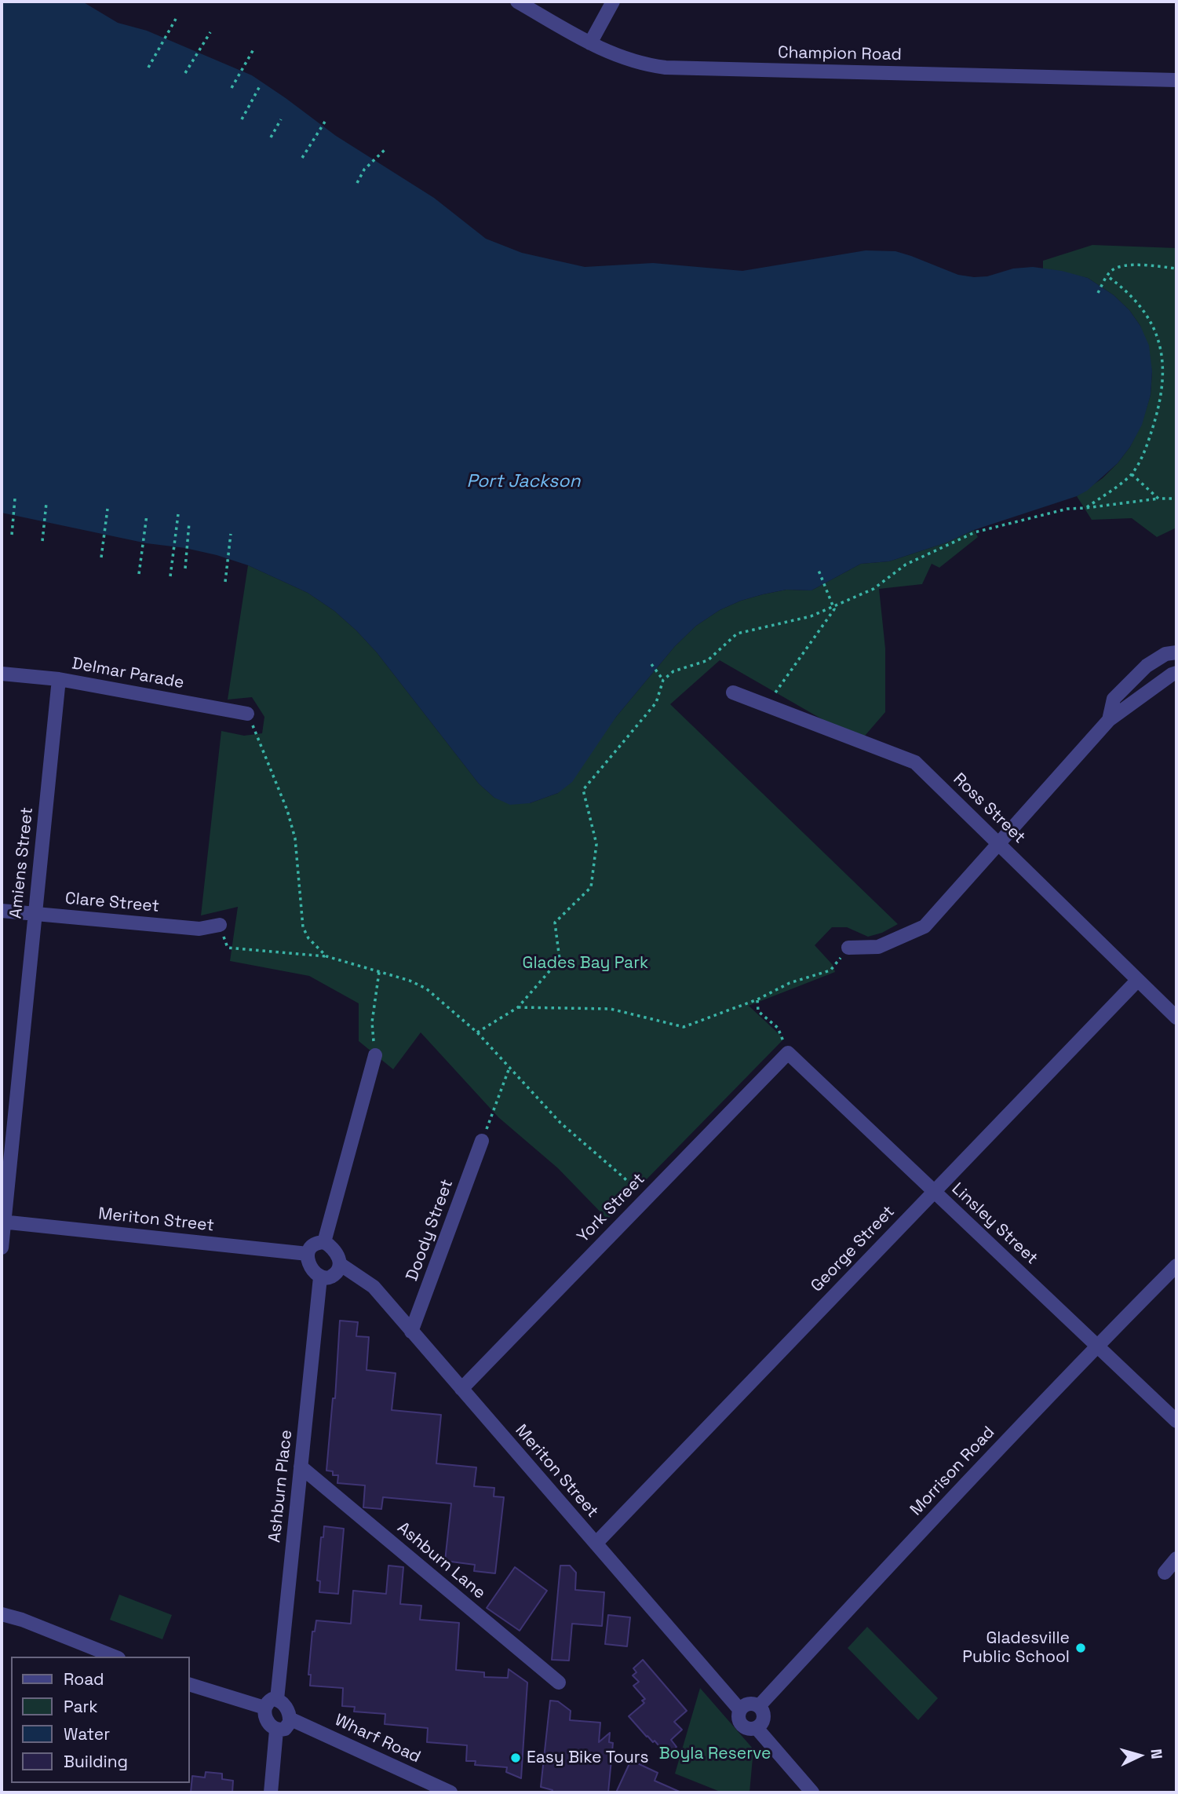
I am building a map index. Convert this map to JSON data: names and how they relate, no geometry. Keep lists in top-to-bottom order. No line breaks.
{"streets":{"street":["Champion Road","Delmar Parade","Ross Street","Amiens Street","Clare Street","York Street","Meriton Street","Linsley Street","Doody Street","George Street","Morrison Road","Ashburn Place","Ashburn Lane","Wharf Road"]},"crossings":[["Delmar Parade","Amiens Street"],["Ross Street","George Street"],["Amiens Street","Clare Street"],["Amiens Street","Meriton Street"],["York Street","Meriton Street"],["York Street","Linsley Street"],["Meriton Street","Doody Street"],["Meriton Street","George Street"],["Meriton Street","Morrison Road"],["Meriton Street","Ashburn Place"],["Linsley Street","George Street"],["Linsley Street","Morrison Road"],["Ashburn Place","Ashburn Lane"],["Ashburn Place","Wharf Road"]],"water":["Port Jackson"],"parks":["Glades Bay Park","Boyla Reserve"],"places":["Gladesville Public School","Easy Bike Tours"],"legend":["Road","Park","Water","Building"],"north":"right"}
